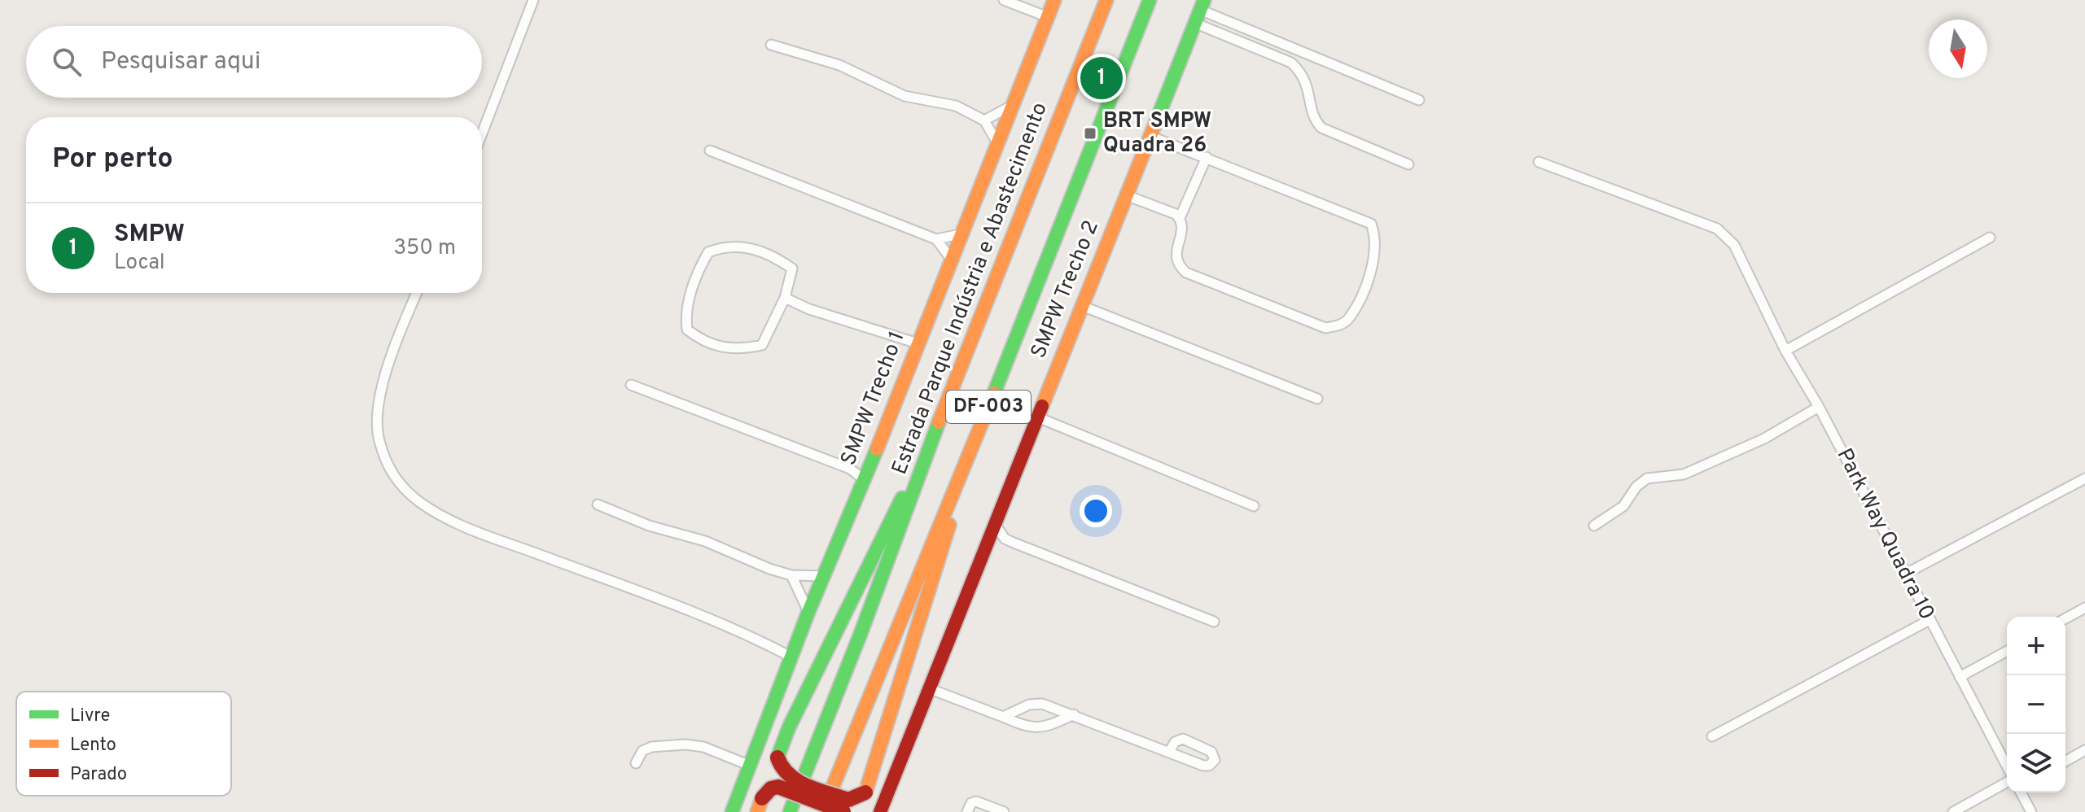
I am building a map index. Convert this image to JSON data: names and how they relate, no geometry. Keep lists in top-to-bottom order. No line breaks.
{"streets":{"main road":["Estrada Parque Indústria e Abastecimento","SMPW Trecho 2","SMPW Trecho 1","DF-003"],"street":["Park Way Quadra 10"]},"places":{"transit":["BRT SMPW Quadra 26"]},"legend":["Livre","Lento","Parado"],"north":"bottom","page":{"search":"Pesquisar aqui","pins":"1","heading":"Por perto","list":[{"mark":"1","name":"SMPW","note":"Local","value":"350 m"}],"map_buttons":["+","−"]}}
